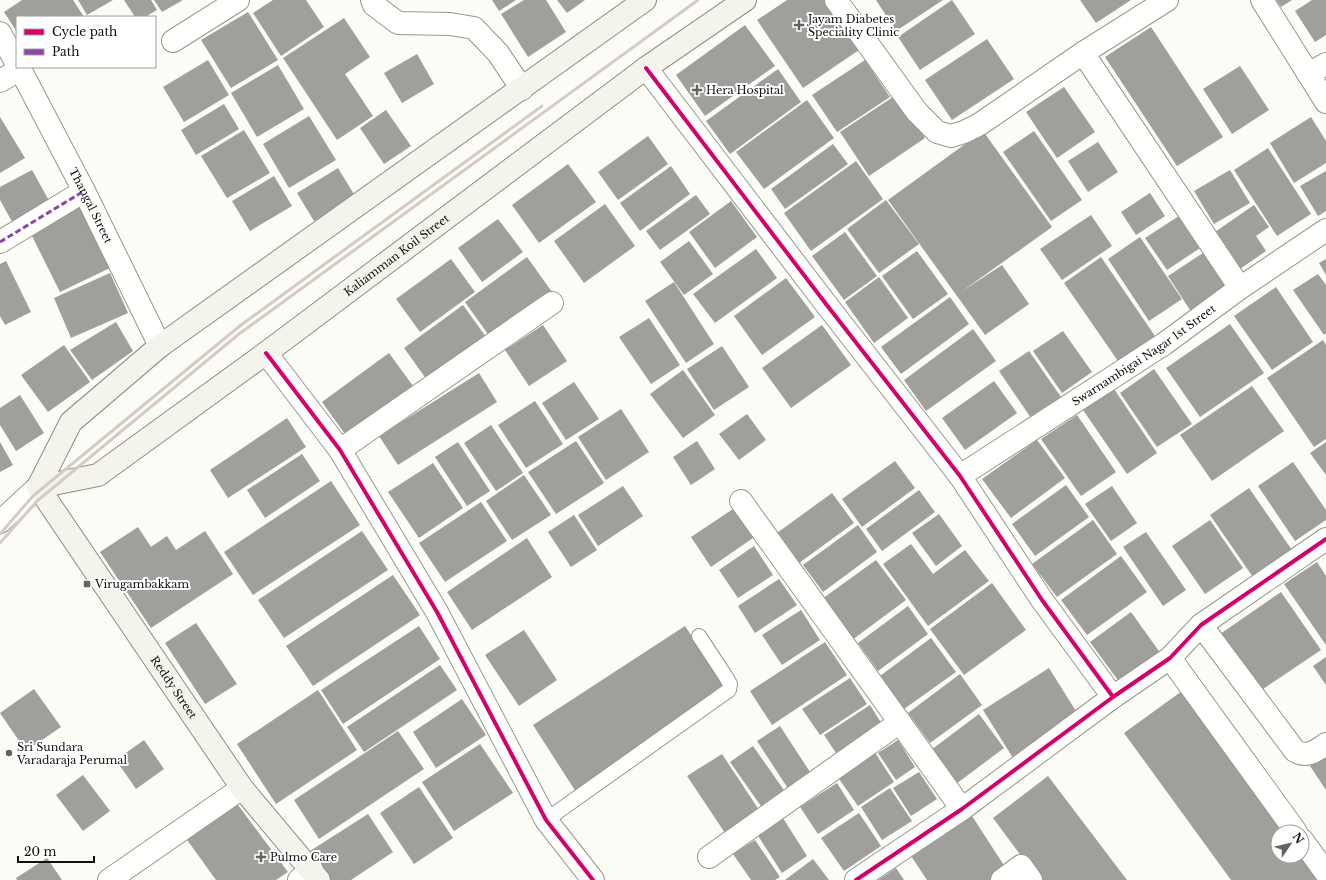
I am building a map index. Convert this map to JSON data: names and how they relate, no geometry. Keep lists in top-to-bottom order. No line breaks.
{"streets":{"main road":["Kaliamman Koil Street","Reddy Street"],"street":["Thangal Street","Swarnambigai Nagar 1st Street"]},"crossings":[["Kaliamman Koil Street","Reddy Street"]],"places":{"health":["Jayam Diabetes Speciality Clinic","Hera Hospital","Pulmo Care"],"transit":["Virugambakkam"],"other":["Sri Sundara Varadaraja Perumal"]},"legend":["Cycle path","Path"],"scale_bar":"20 m","north":"top right"}
